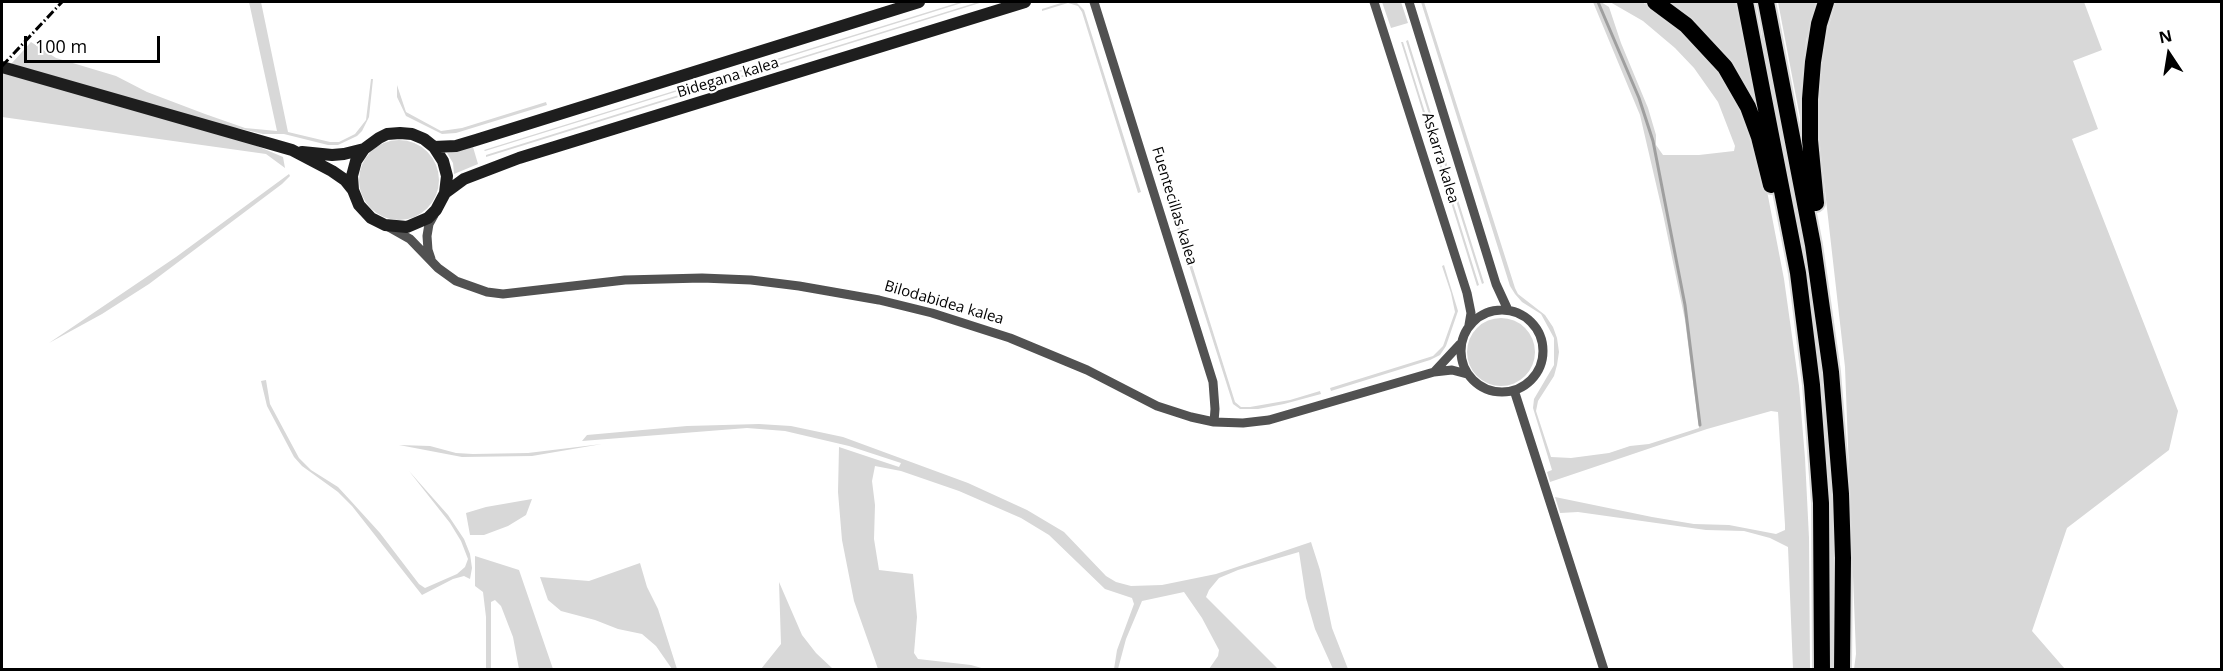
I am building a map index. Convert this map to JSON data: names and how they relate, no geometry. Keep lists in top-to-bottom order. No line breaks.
{"streets":{"street":["Bidegana kalea","Askarra kalea","Fuentecillas kalea","Bilodabidea kalea"]},"crossings":[["Bidegana kalea","Bilodabidea kalea"],["Askarra kalea","Bilodabidea kalea"],["Fuentecillas kalea","Bilodabidea kalea"]],"scale_bar":"100 m","north":"top"}
